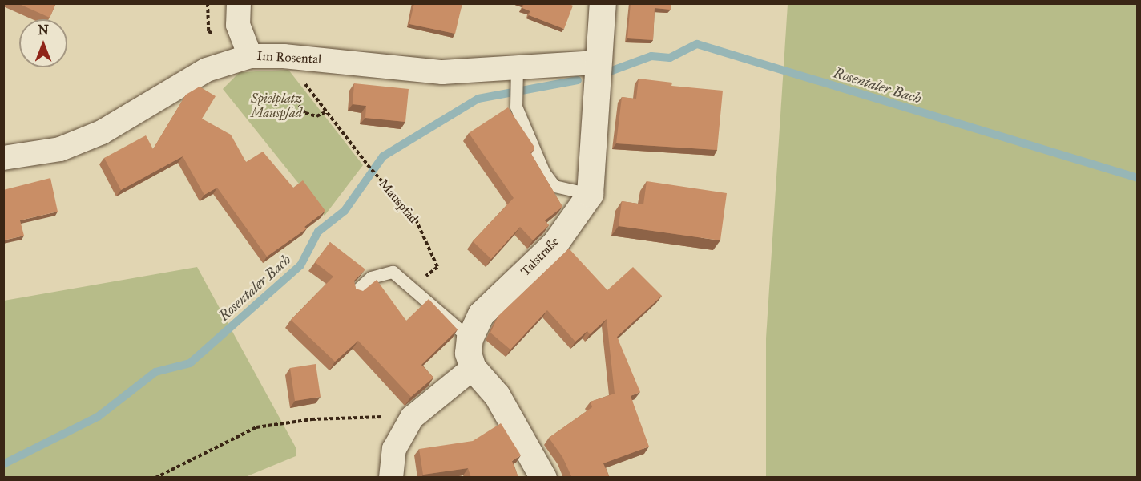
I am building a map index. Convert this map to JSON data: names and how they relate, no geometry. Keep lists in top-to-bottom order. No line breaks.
{"streets":{"main road":["Talstraße"],"street":["Im Rosental"],"path":["Mauspfad"]},"crossings":[["Im Rosental","Mauspfad"]],"water":["Rosentaler Bach"],"parks":["Spielplatz Mauspfad"],"north":"top"}
